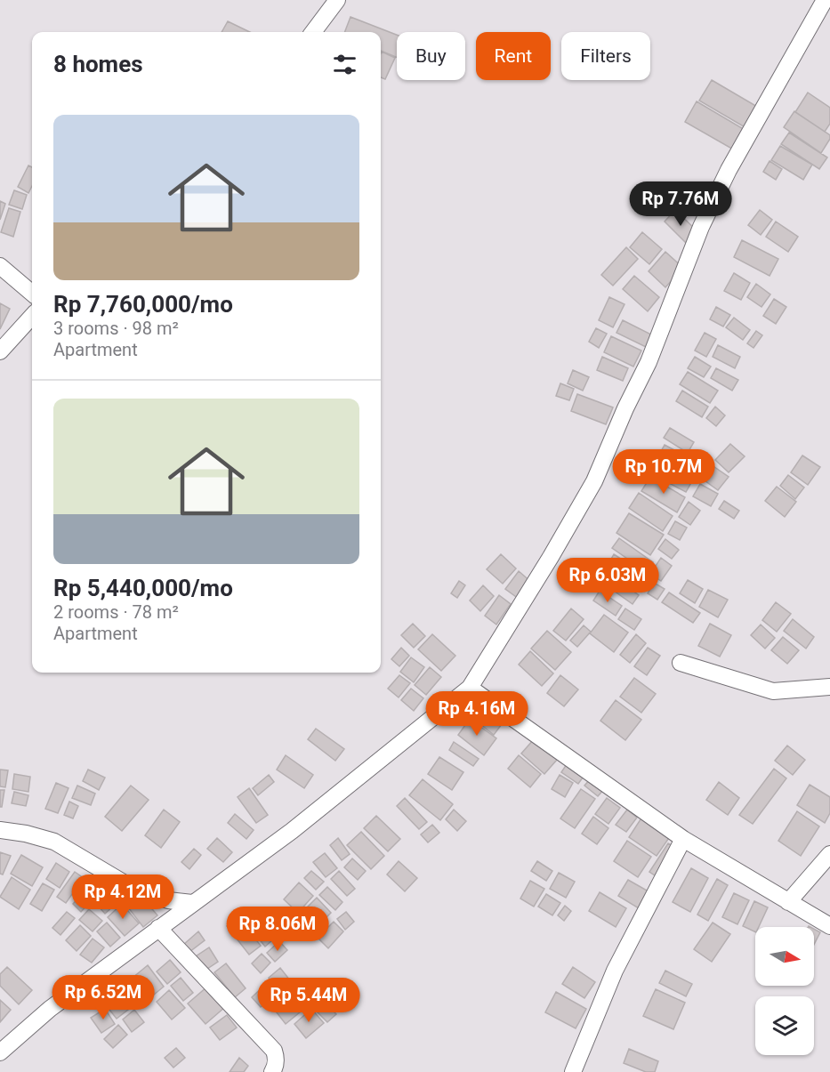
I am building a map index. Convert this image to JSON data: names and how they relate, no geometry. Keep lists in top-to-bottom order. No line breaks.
{"north":"right","page":{"chip":["Buy","Rent","Filters"],"heading":"8 homes","list":[{"name":"Rp 7,760,000/mo","note":"3 rooms · 98 m² · Apartment"},{"name":"Rp 5,440,000/mo","note":"2 rooms · 78 m² · Apartment"}],"price":["Rp 7.76M","Rp 10.7M","Rp 6.03M","Rp 4.16M","Rp 4.12M","Rp 8.06M","Rp 6.52M","Rp 5.44M"]}}
